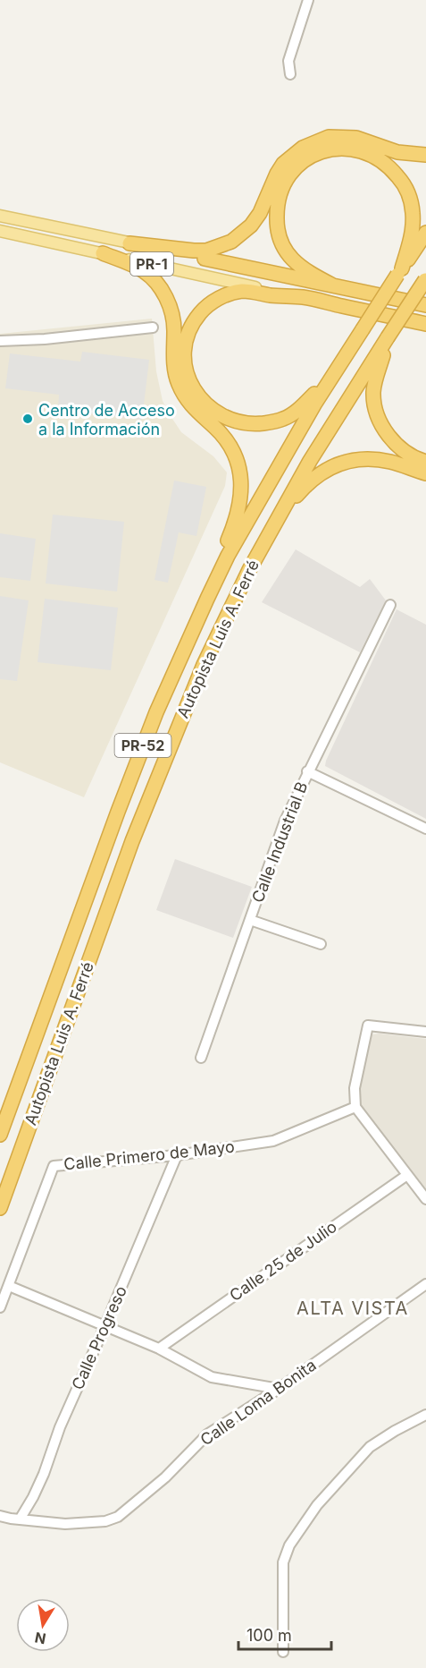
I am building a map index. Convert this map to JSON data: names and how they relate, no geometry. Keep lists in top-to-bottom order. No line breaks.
{"streets":{"highway":["PR-1","Autopista Luis A. Ferré","PR-52"],"street":["Calle Industrial B","Calle Primero de Mayo","Calle 25 de Julio","Calle Progreso","Calle Loma Bonita"]},"crossings":[["Calle Primero de Mayo","Calle Progreso"],["Calle Progreso","Calle Loma Bonita"]],"districts":["ALTA VISTA"],"places":["Centro de Acceso a la Información"],"scale_bar":"100 m","north":"bottom"}
